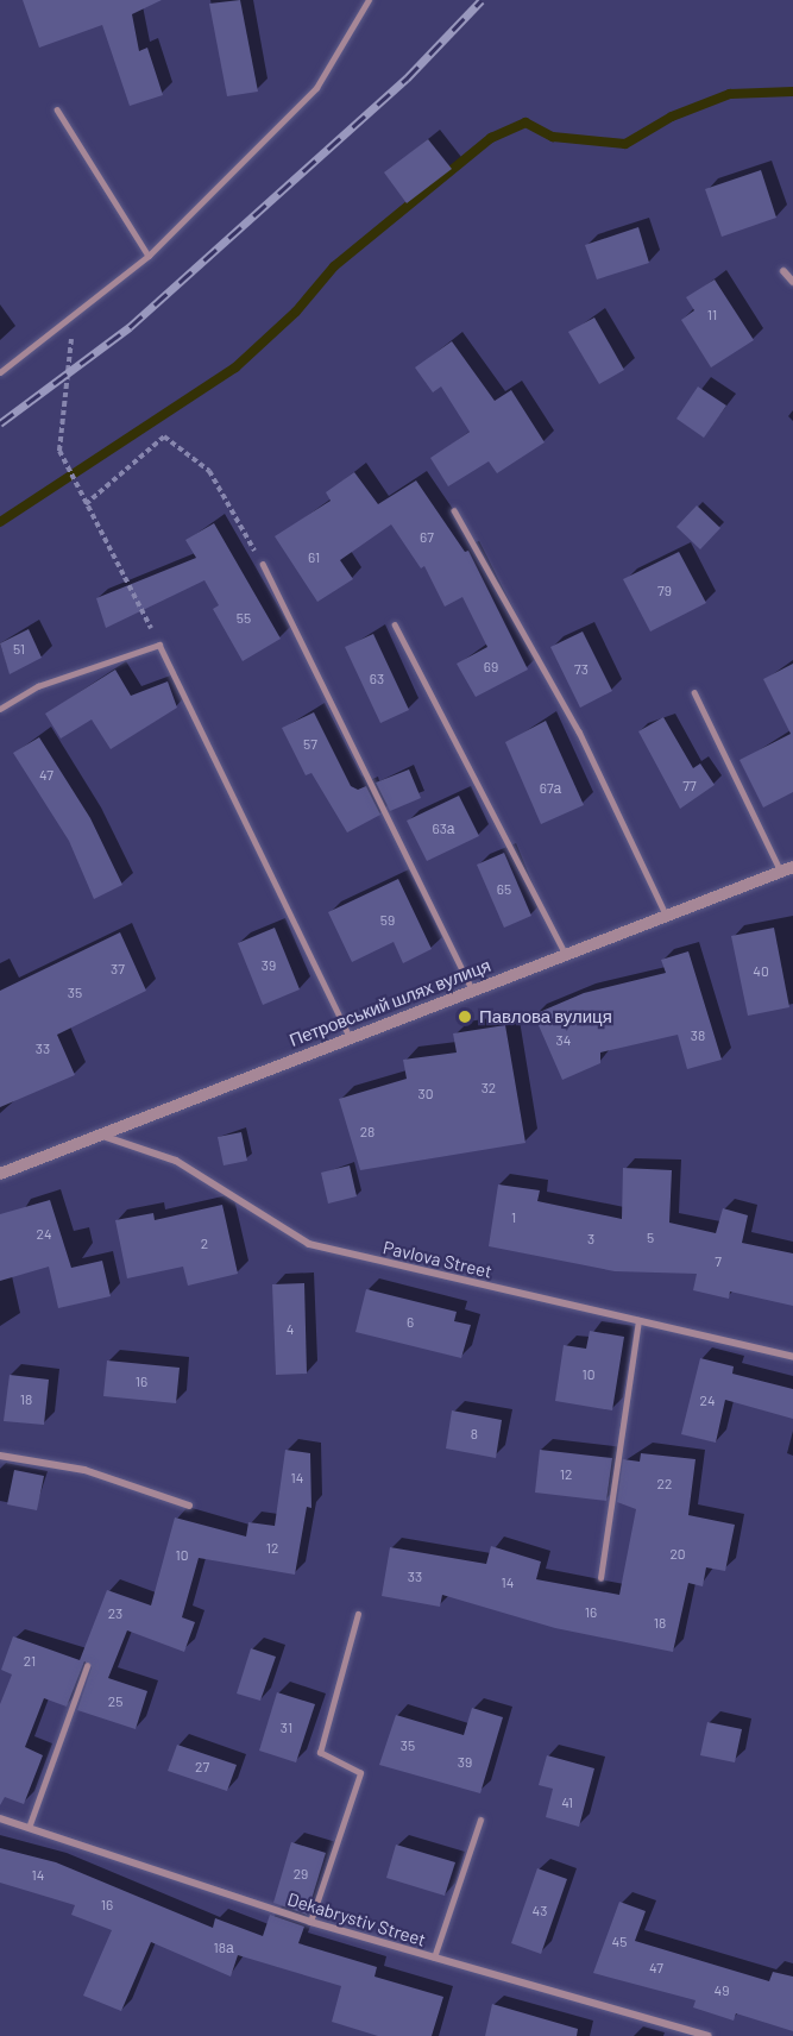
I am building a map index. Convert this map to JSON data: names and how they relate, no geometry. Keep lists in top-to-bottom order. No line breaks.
{"streets":{"street":["Петровський шлях вулиця","Pavlova Street","Dekabrystiv Street"]},"crossings":[["Петровський шлях вулиця","Pavlova Street"]],"places":["Павлова вулиця"],"house_numbers":["11","67","61","79","55","51","69","73","63","57","47","77","67а","63а","65","59","39","37","40","35","38","34","33","32","30","28","1","24","5","3","2","7","6","4","10","16","18","24","8","12","14","22","12","20","10","33","14","16","23","18","21","25","31","35","39","27","41","29","14","16","43","45","18а","47","49"]}
